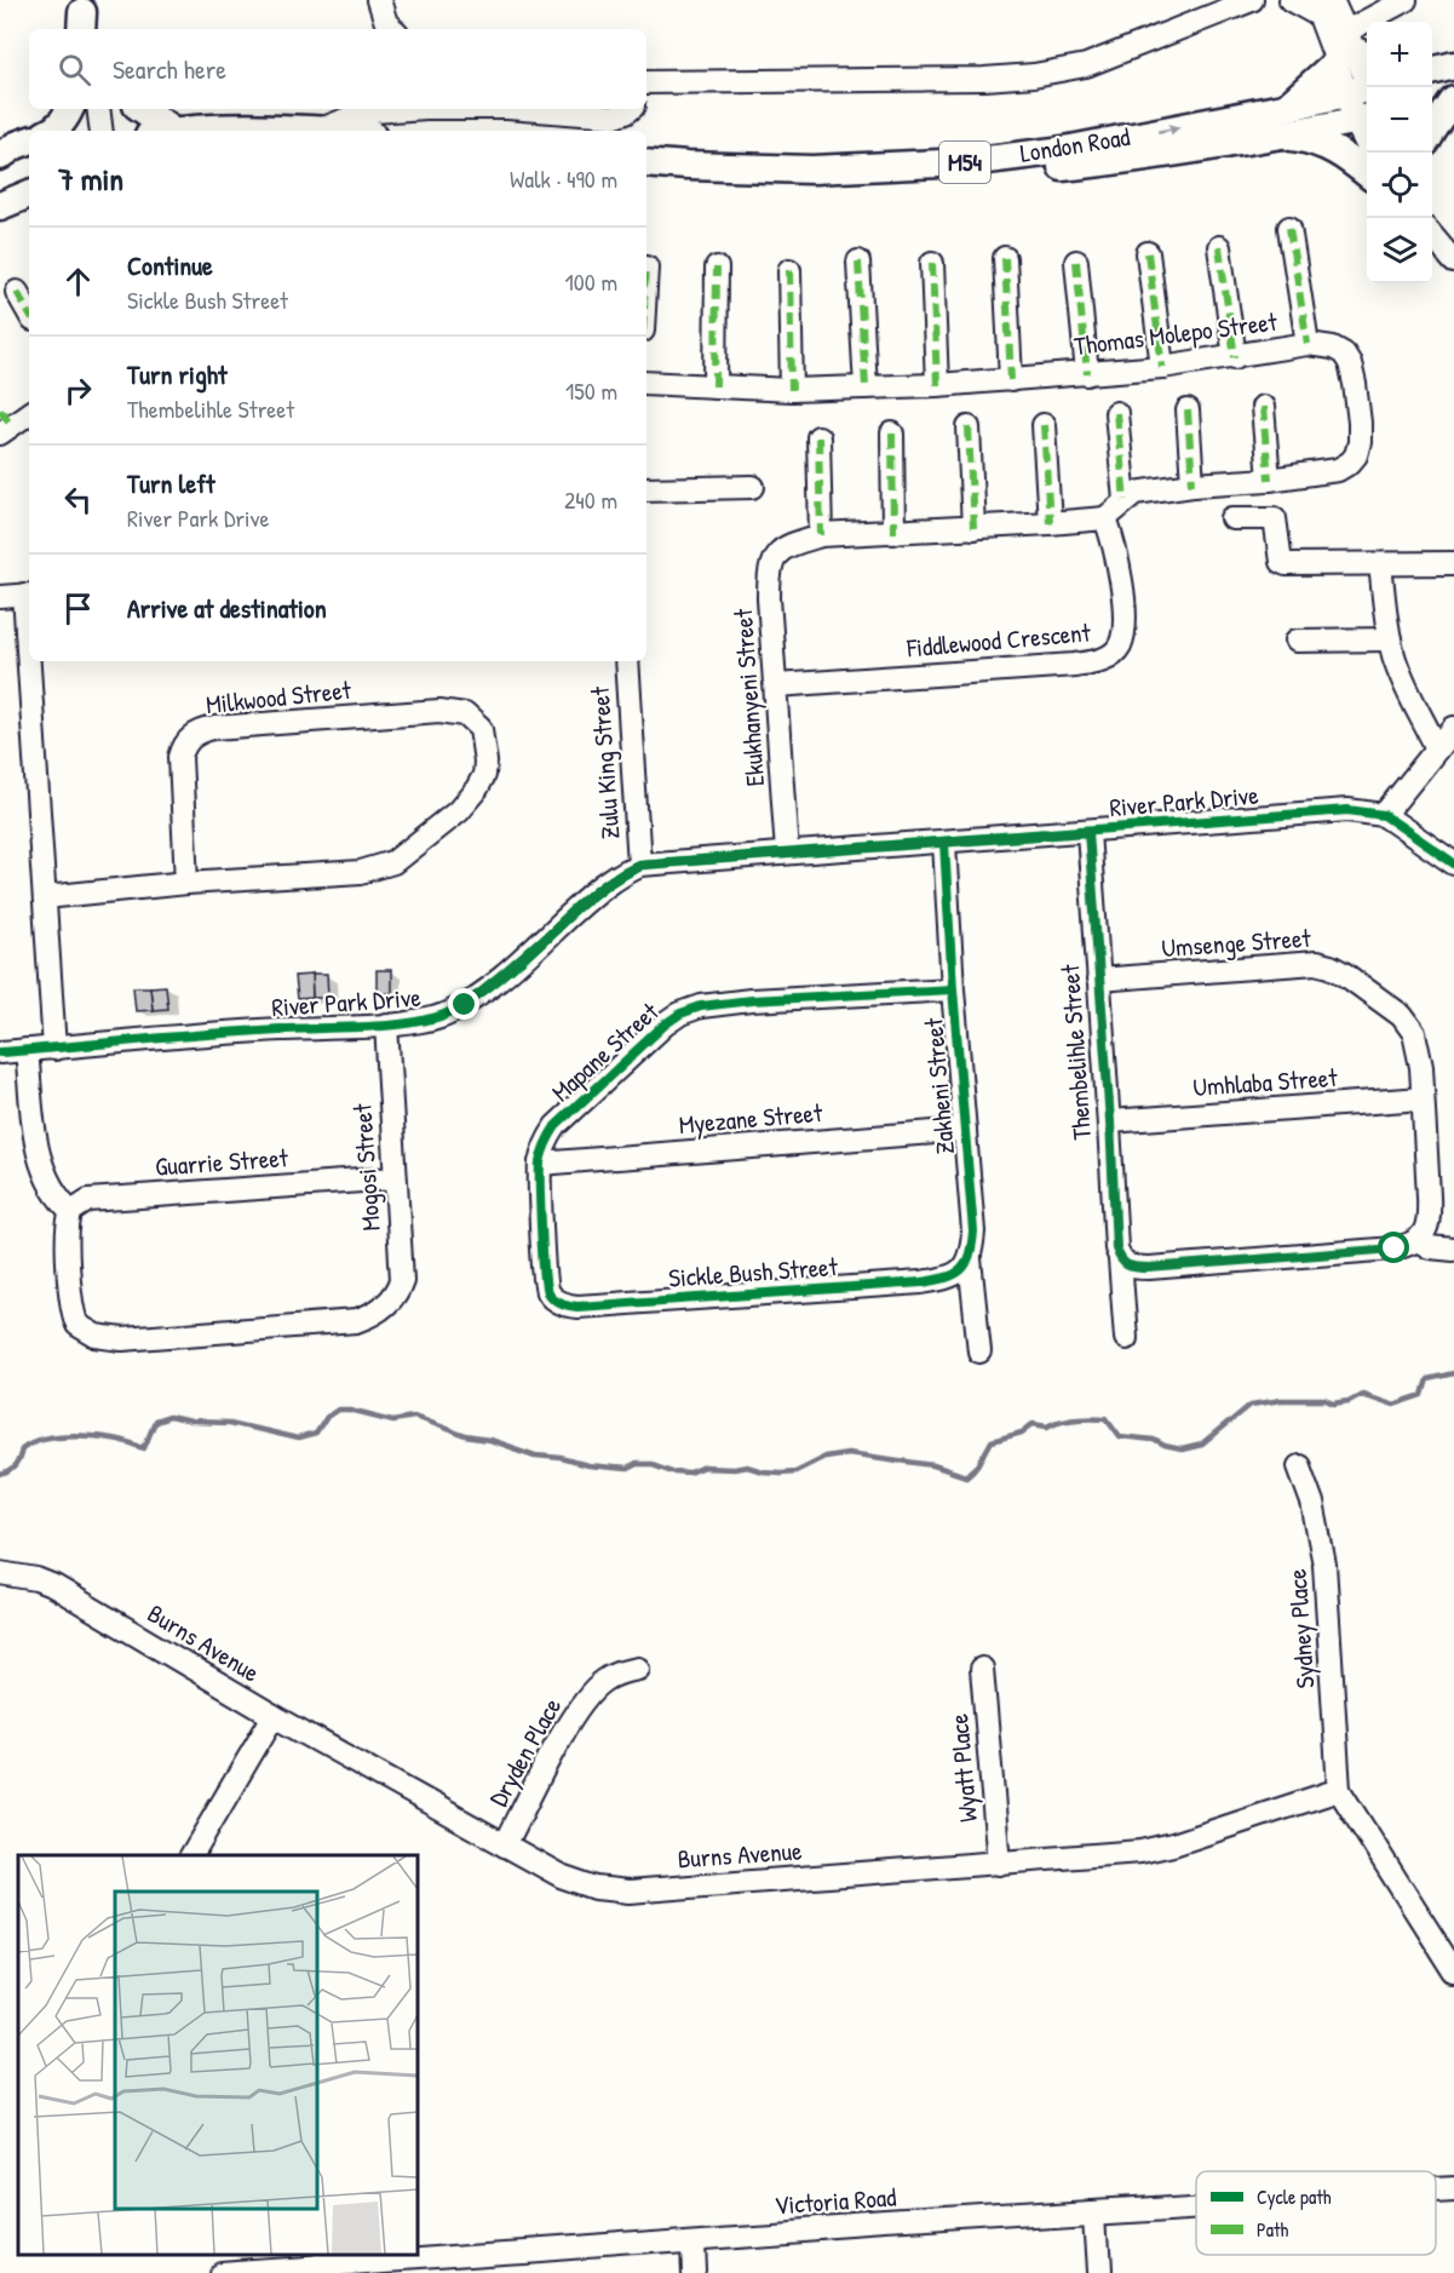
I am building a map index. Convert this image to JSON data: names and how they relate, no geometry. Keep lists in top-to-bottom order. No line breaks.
{"streets":{"main road":["London Road","M54"],"street":["Thomas Molepo Street","Fiddlewood Crescent","Milkwood Street","Ekukhanyeni Street","Zulu King Street","River Park Drive","Umsenge Street","Mapane Street","Thembelihle Street","Umhlaba Street","Zakheni Street","Myezane Street","Guarrie Street","Mogosi Street","Sickle Bush Street","Sydney Place","Burns Avenue","Dryden Place","Wyatt Place","Victoria Road"]},"crossings":[["Thomas Molepo Street","Fiddlewood Crescent"],["Fiddlewood Crescent","Ekukhanyeni Street"],["Ekukhanyeni Street","River Park Drive"],["Zulu King Street","River Park Drive"],["River Park Drive","Thembelihle Street"],["River Park Drive","Zakheni Street"],["River Park Drive","Mogosi Street"],["Umsenge Street","Thembelihle Street"],["Umsenge Street","Umhlaba Street"],["Mapane Street","Zakheni Street"],["Mapane Street","Myezane Street"],["Mapane Street","Sickle Bush Street"],["Thembelihle Street","Umhlaba Street"],["Zakheni Street","Myezane Street"],["Zakheni Street","Sickle Bush Street"],["Guarrie Street","Mogosi Street"],["Sydney Place","Burns Avenue"],["Burns Avenue","Dryden Place"],["Burns Avenue","Wyatt Place"]],"legend":["Cycle path","Path"],"page":{"map_buttons":["+","−"],"search":"Search here","heading":["7 min","Walk · 490 m"],"list":[["Continue","Sickle Bush Street","100 m"],["Turn right","Thembelihle Street","150 m"],["Turn left","River Park Drive","240 m"],"Arrive at destination"]}}
